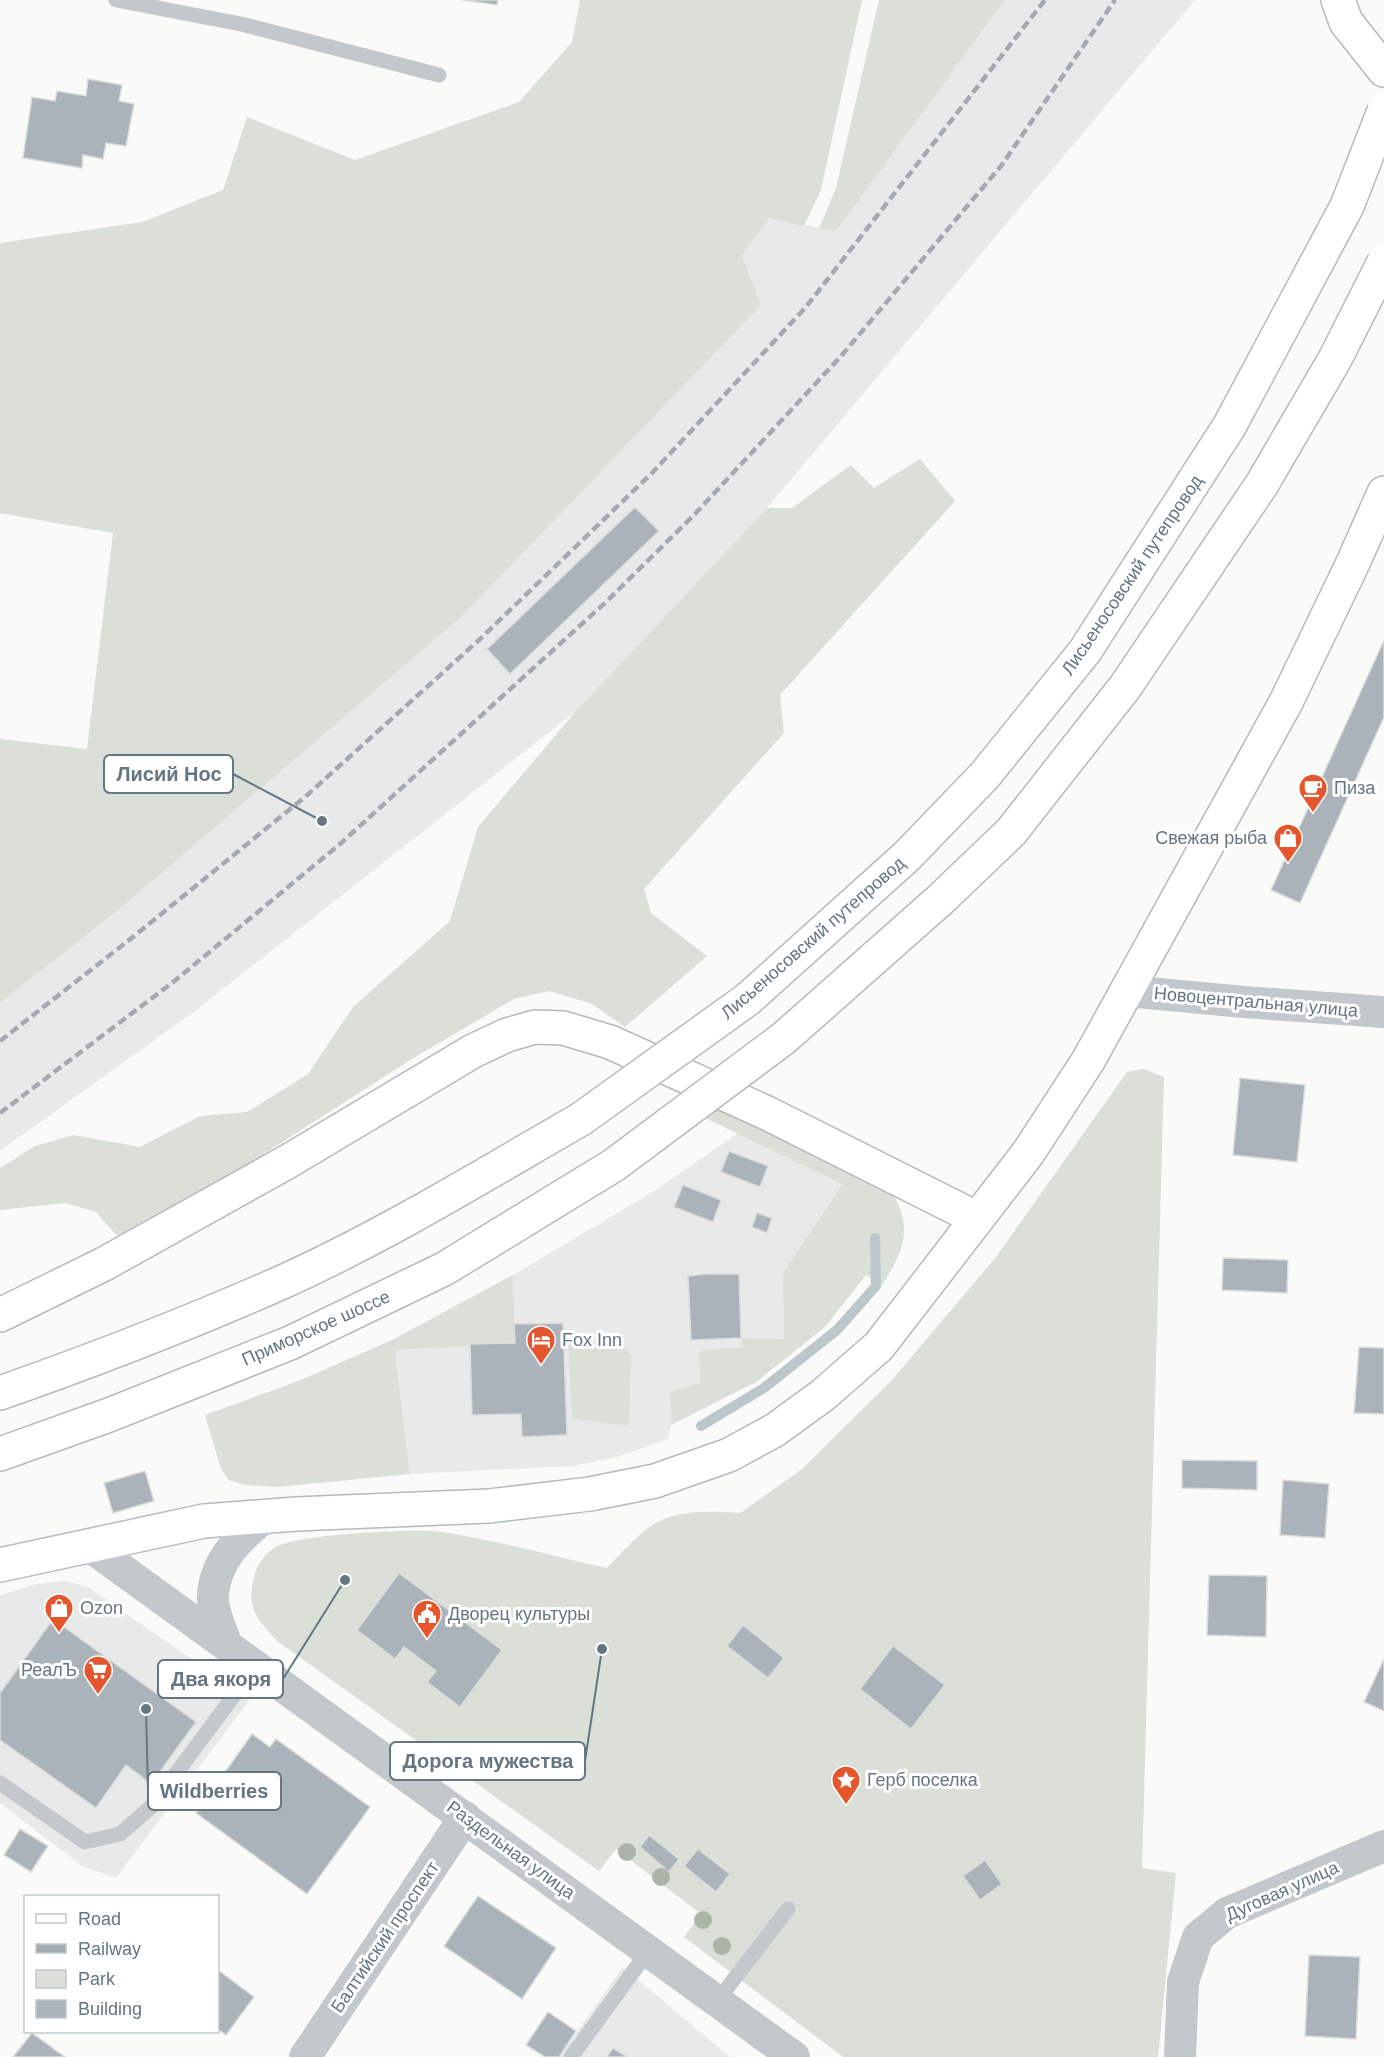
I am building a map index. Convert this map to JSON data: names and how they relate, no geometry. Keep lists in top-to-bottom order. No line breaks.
{"streets":{"main road":["Лисьеносовский путепровод","Приморское шоссе"],"street":["Новоцентральная улица","Раздельная улица","Дуговая улица","Балтийский проспект"]},"crossings":[["Раздельная улица","Балтийский проспект"]],"places":{"cafe":["Пиза"],"other":["Лисий Нос","Два якоря","Дорога мужества","Wildberries"],"shop":["Свежая рыба","Ozon"],"hotel":["Fox Inn"],"public building":["Дворец культуры"],"supermarket":["РеалЪ"],"place":["Герб поселка"]},"legend":["Road","Railway","Park","Building"]}
